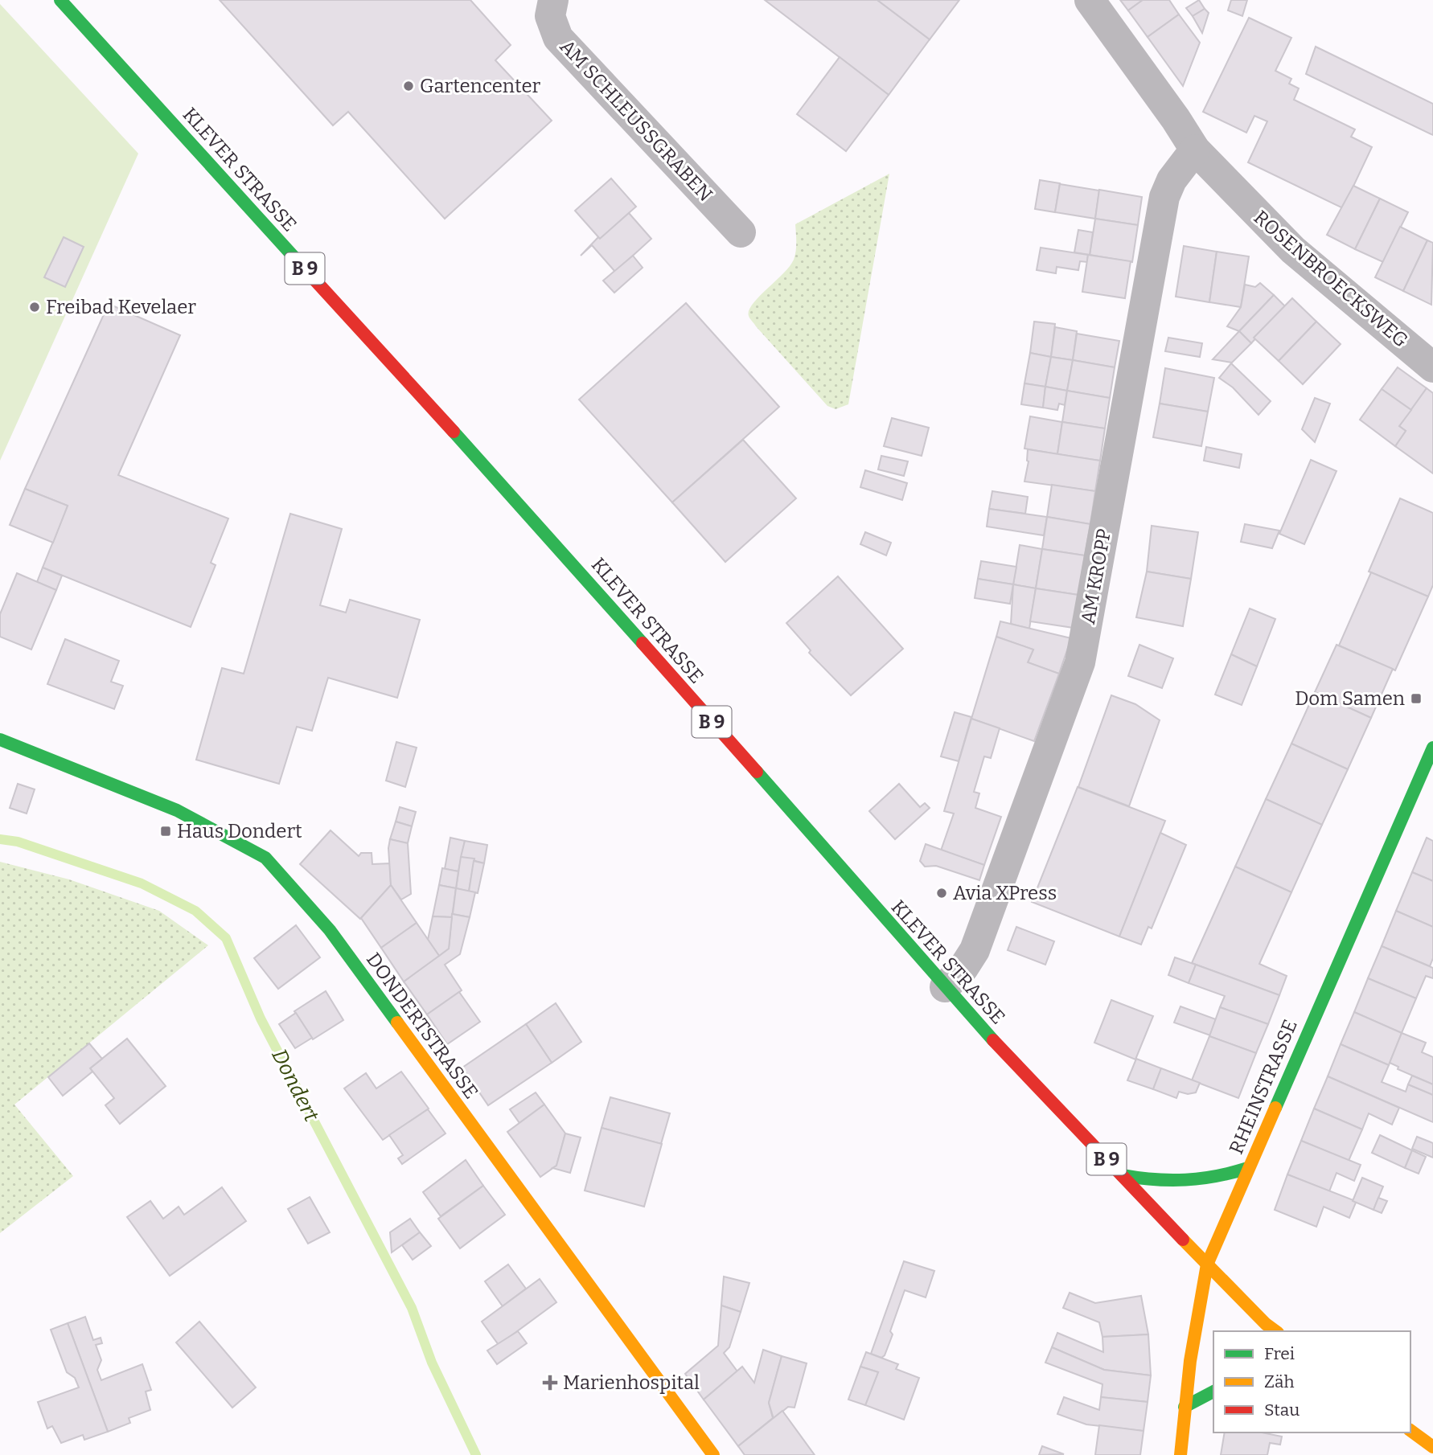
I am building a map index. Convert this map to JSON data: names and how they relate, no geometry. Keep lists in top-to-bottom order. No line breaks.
{"streets":{"main road":["KLEVER STRASSE","B 9","DONDERTSTRASSE","RHEINSTRASSE"],"street":["AM SCHLEUSSGRABEN","ROSENBROECKSWEG","AM KROPP"]},"crossings":[["KLEVER STRASSE","B 9"],["KLEVER STRASSE","AM KROPP"],["KLEVER STRASSE","RHEINSTRASSE"],["B 9","RHEINSTRASSE"],["ROSENBROECKSWEG","AM KROPP"]],"water":["Dondert"],"places":{"other":["Gartencenter","Freibad Kevelaer","Avia XPress"],"transit":["Dom Samen","Haus Dondert"],"health":["Marienhospital"]},"legend":["Frei","Zäh","Stau"]}
